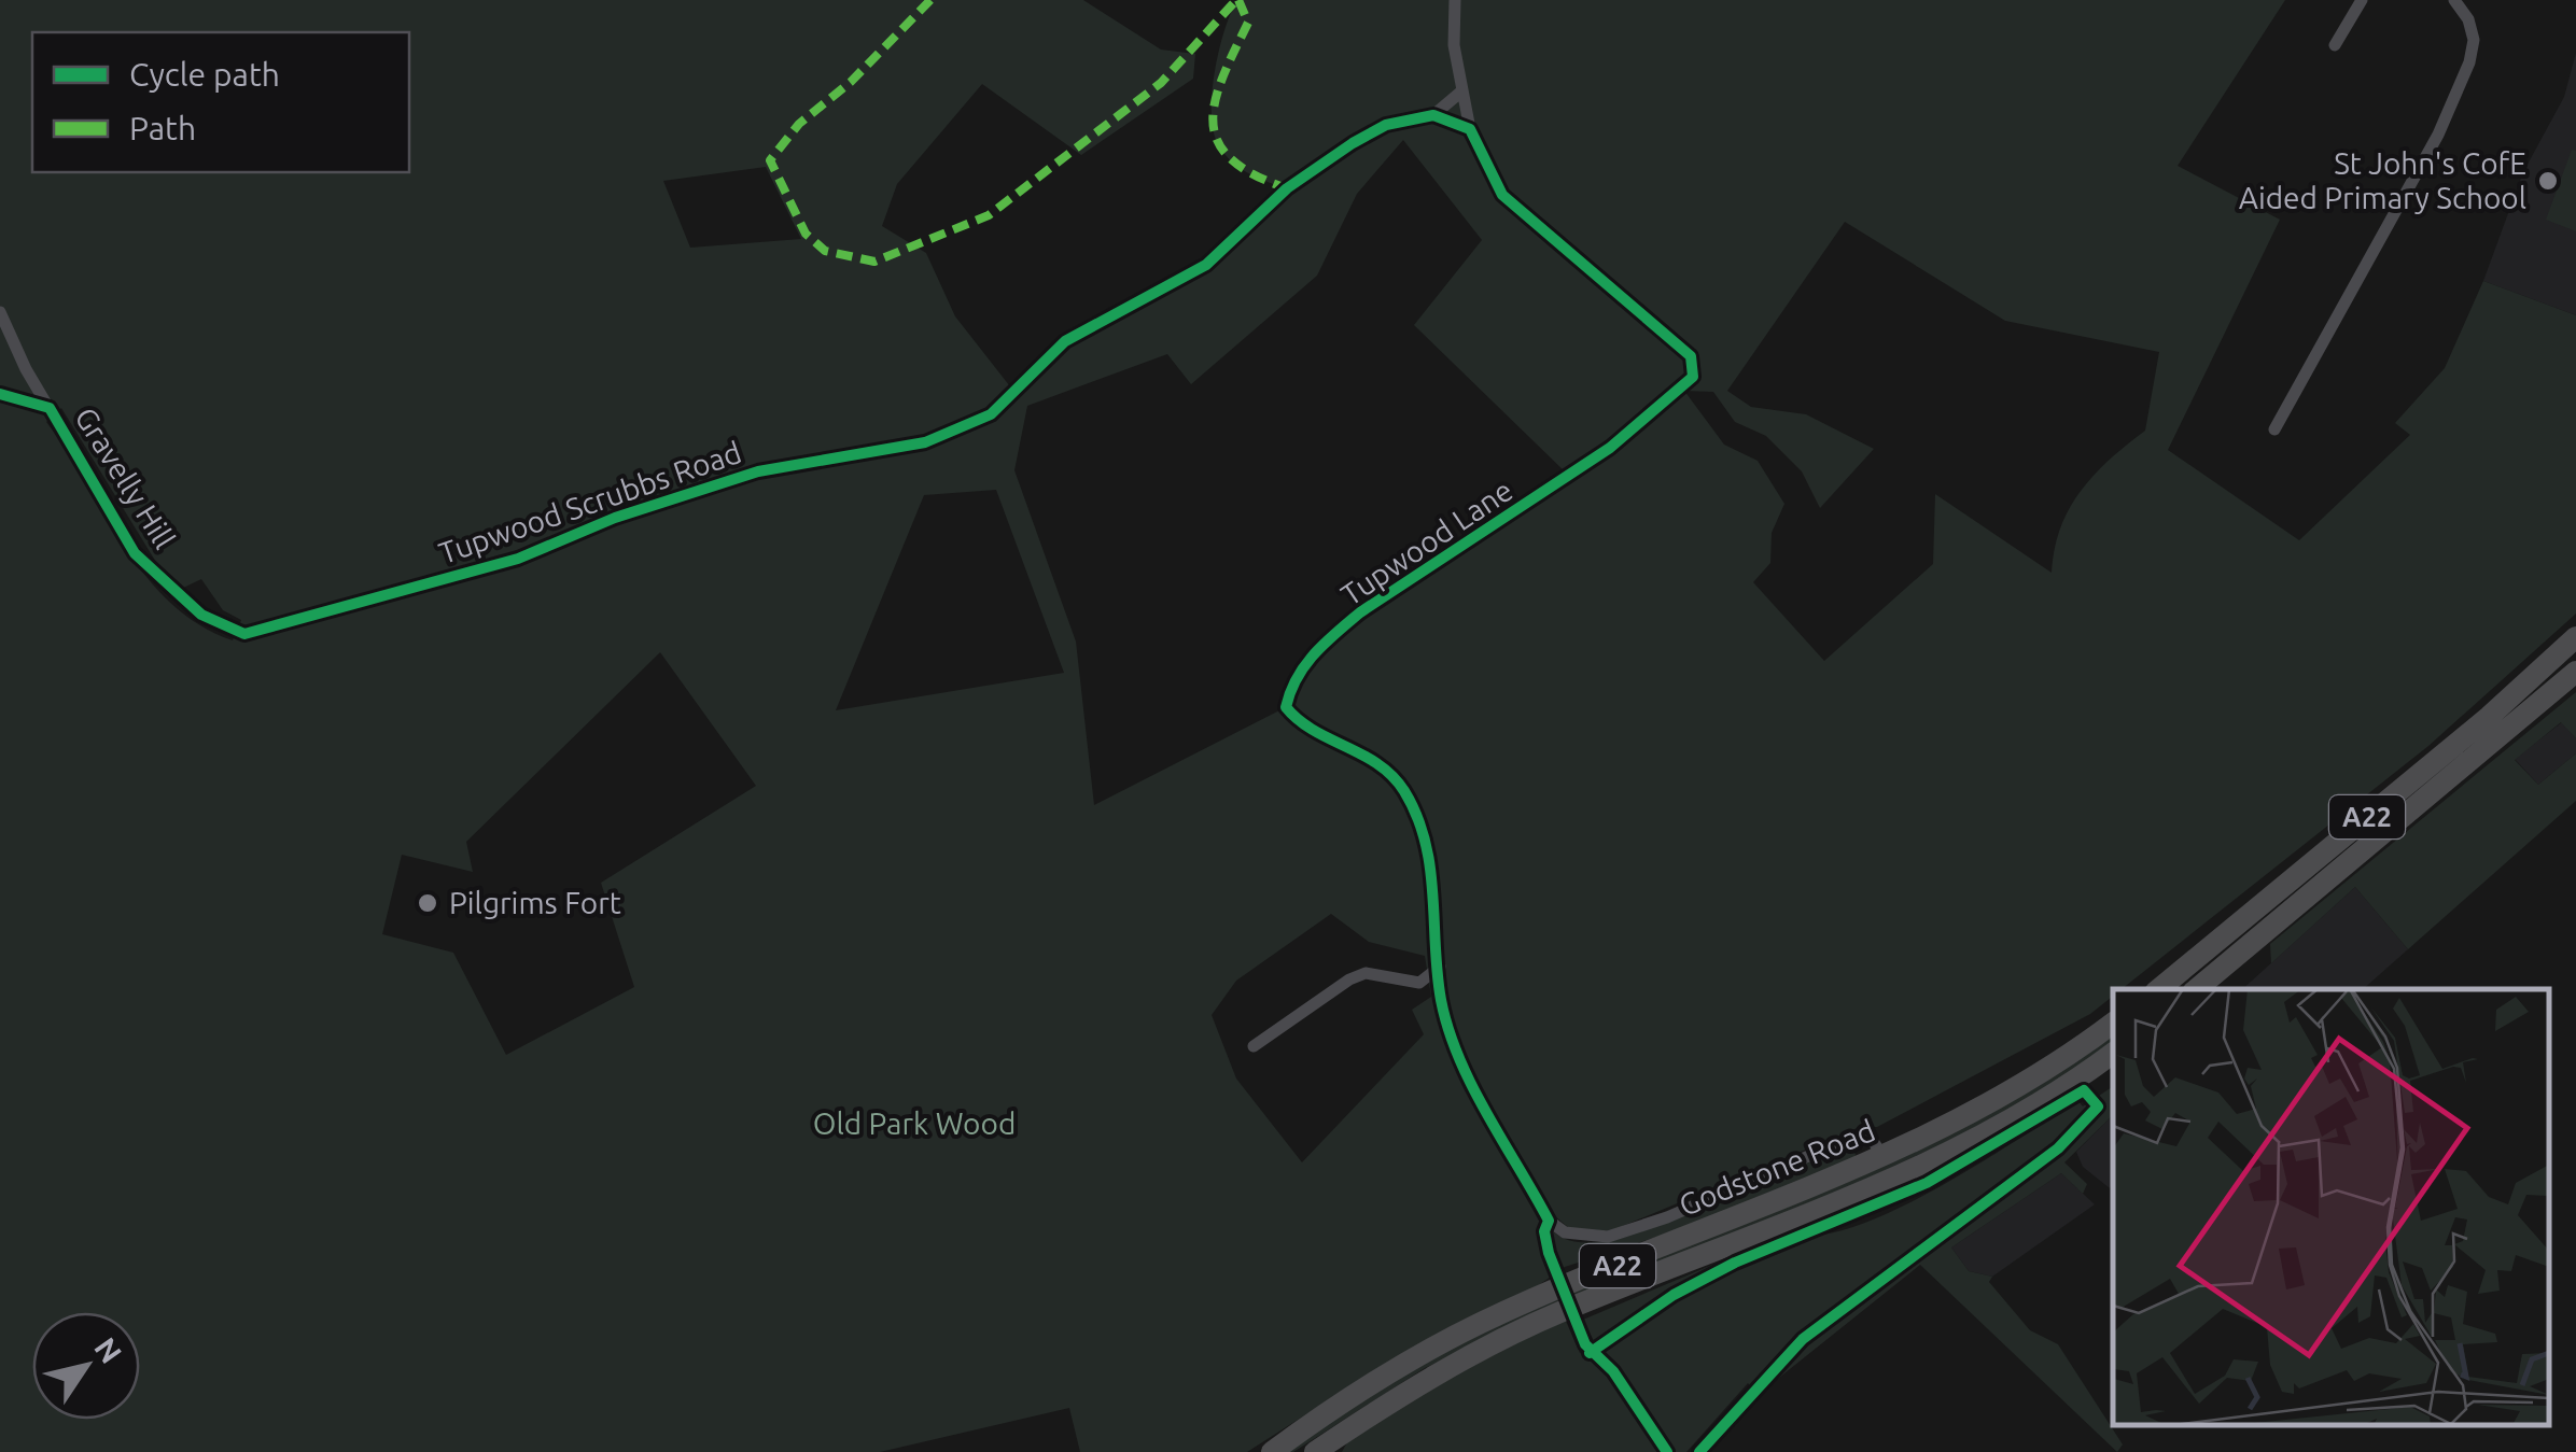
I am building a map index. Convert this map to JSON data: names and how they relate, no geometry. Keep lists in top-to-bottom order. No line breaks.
{"streets":{"highway":["A22","Godstone Road"],"street":["Gravelly Hill","Tupwood Scrubbs Road","Tupwood Lane"]},"crossings":[["Gravelly Hill","Tupwood Scrubbs Road"],["Tupwood Lane","Godstone Road"]],"parks":["Old Park Wood"],"places":["St John's CofE Aided Primary School","Pilgrims Fort"],"legend":["Cycle path","Path"],"north":"top right"}
